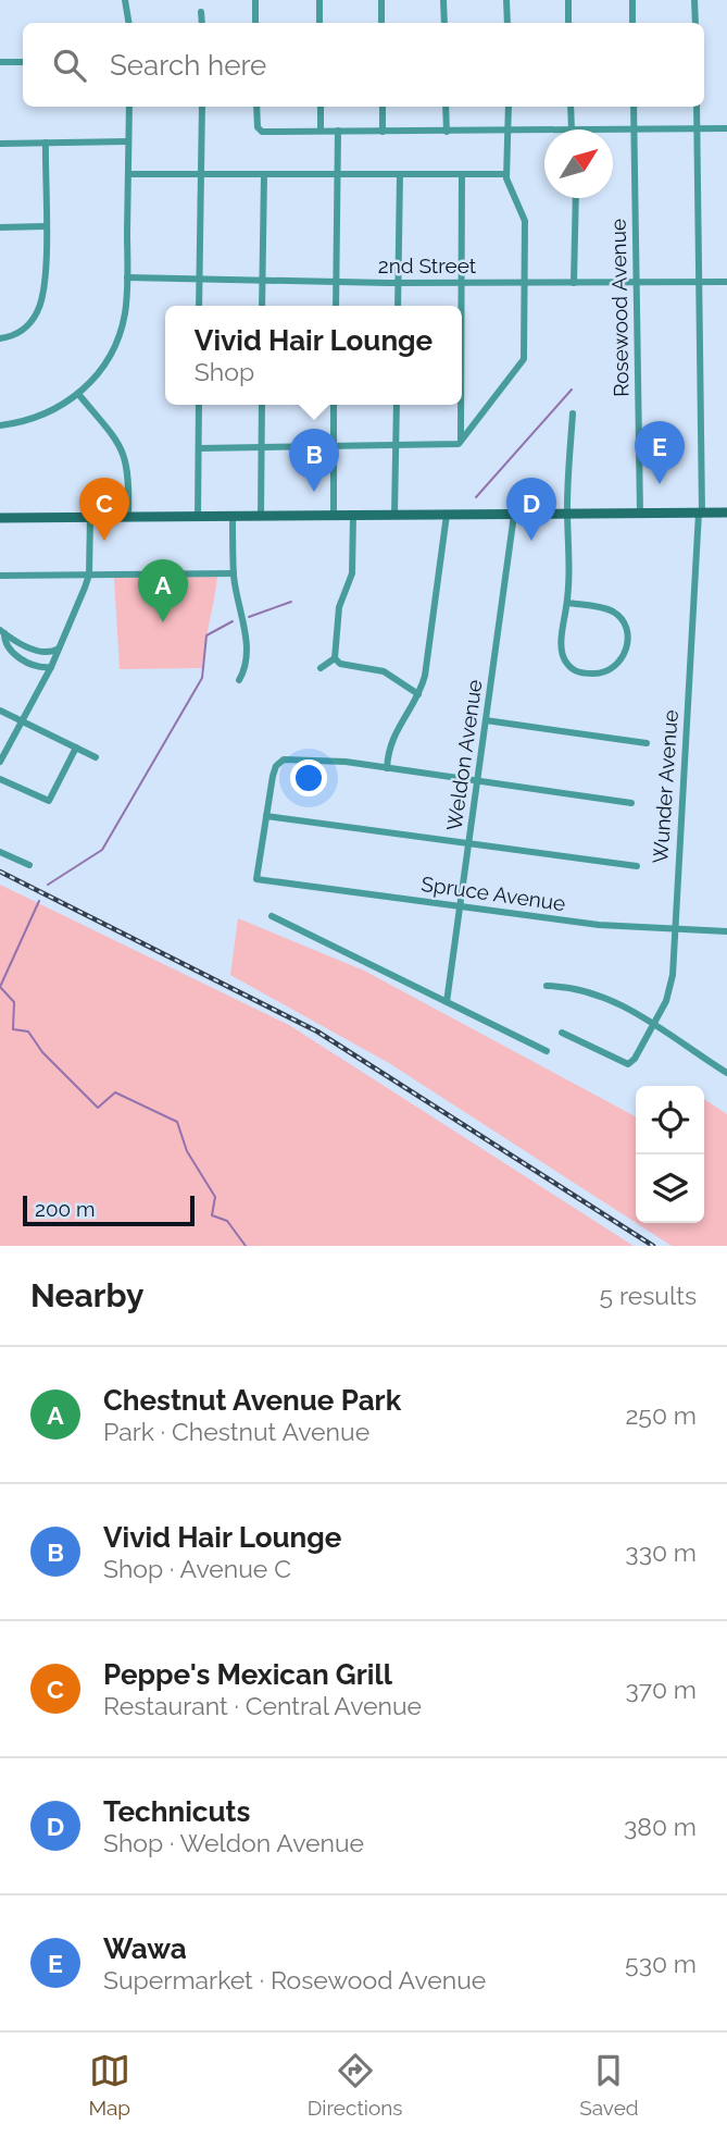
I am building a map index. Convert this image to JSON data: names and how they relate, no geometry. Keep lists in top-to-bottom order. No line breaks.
{"streets":{"street":["2nd Street","Rosewood Avenue","Weldon Avenue","Wunder Avenue","Spruce Avenue"]},"crossings":[["2nd Street","Rosewood Avenue"],["2nd Street","Wunder Avenue"],["Weldon Avenue","Spruce Avenue"],["Wunder Avenue","Spruce Avenue"]],"scale_bar":"200 m","north":"top right","page":{"search":"Search here","popup":["Vivid Hair Lounge","Shop"],"pins":["E","B","C","D","A"],"scale":"200 m","heading":["Nearby","5 results"],"list":[{"mark":"A","name":"Chestnut Avenue Park","note":"Park · Chestnut Avenue","value":"250 m"},{"mark":"B","name":"Vivid Hair Lounge","note":"Shop · Avenue C","value":"330 m"},{"mark":"C","name":"Peppe's Mexican Grill","note":"Restaurant · Central Avenue","value":"370 m"},{"mark":"D","name":"Technicuts","note":"Shop · Weldon Avenue","value":"380 m"},{"mark":"E","name":"Wawa","note":"Supermarket · Rosewood Avenue","value":"530 m"}],"nav":["Map","Directions","Saved"]}}
